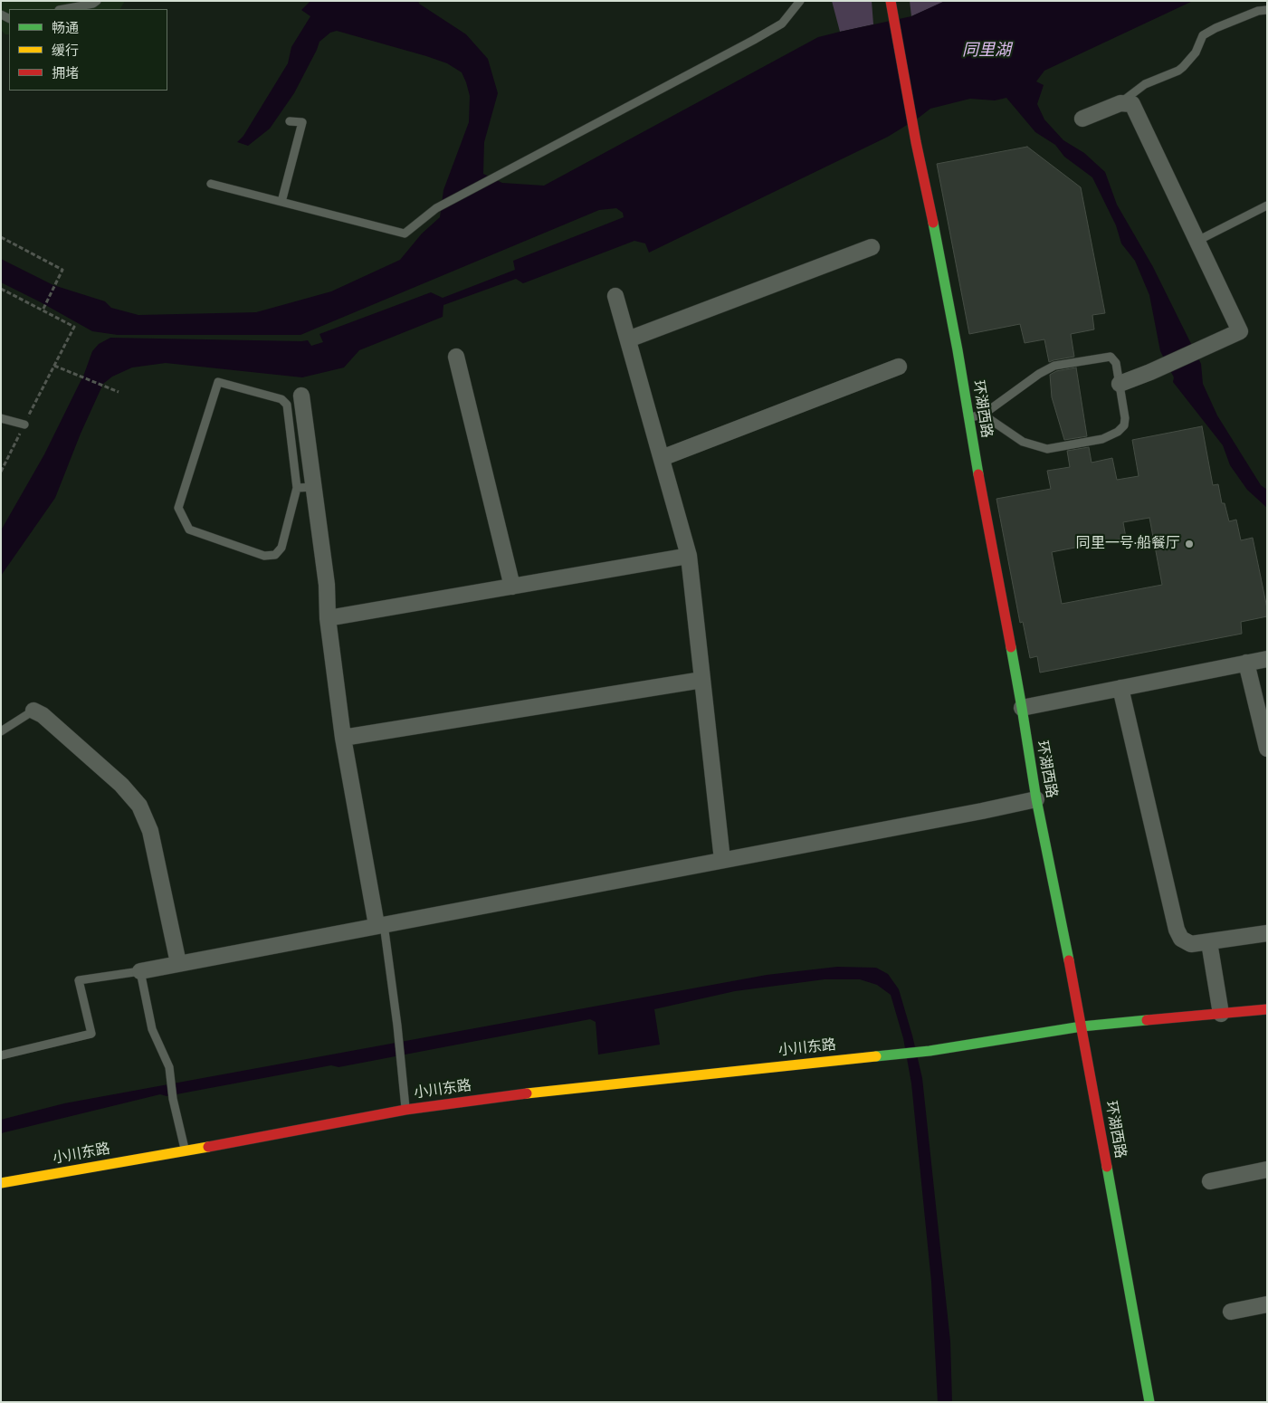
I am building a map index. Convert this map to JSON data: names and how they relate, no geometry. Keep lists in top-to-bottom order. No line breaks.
{"streets":{"main road":["环湖西路","小川东路"]},"crossings":[["环湖西路","小川东路"]],"water":["同里湖"],"places":["同里一号·船餐厅"],"legend":["畅通","缓行","拥堵"]}
